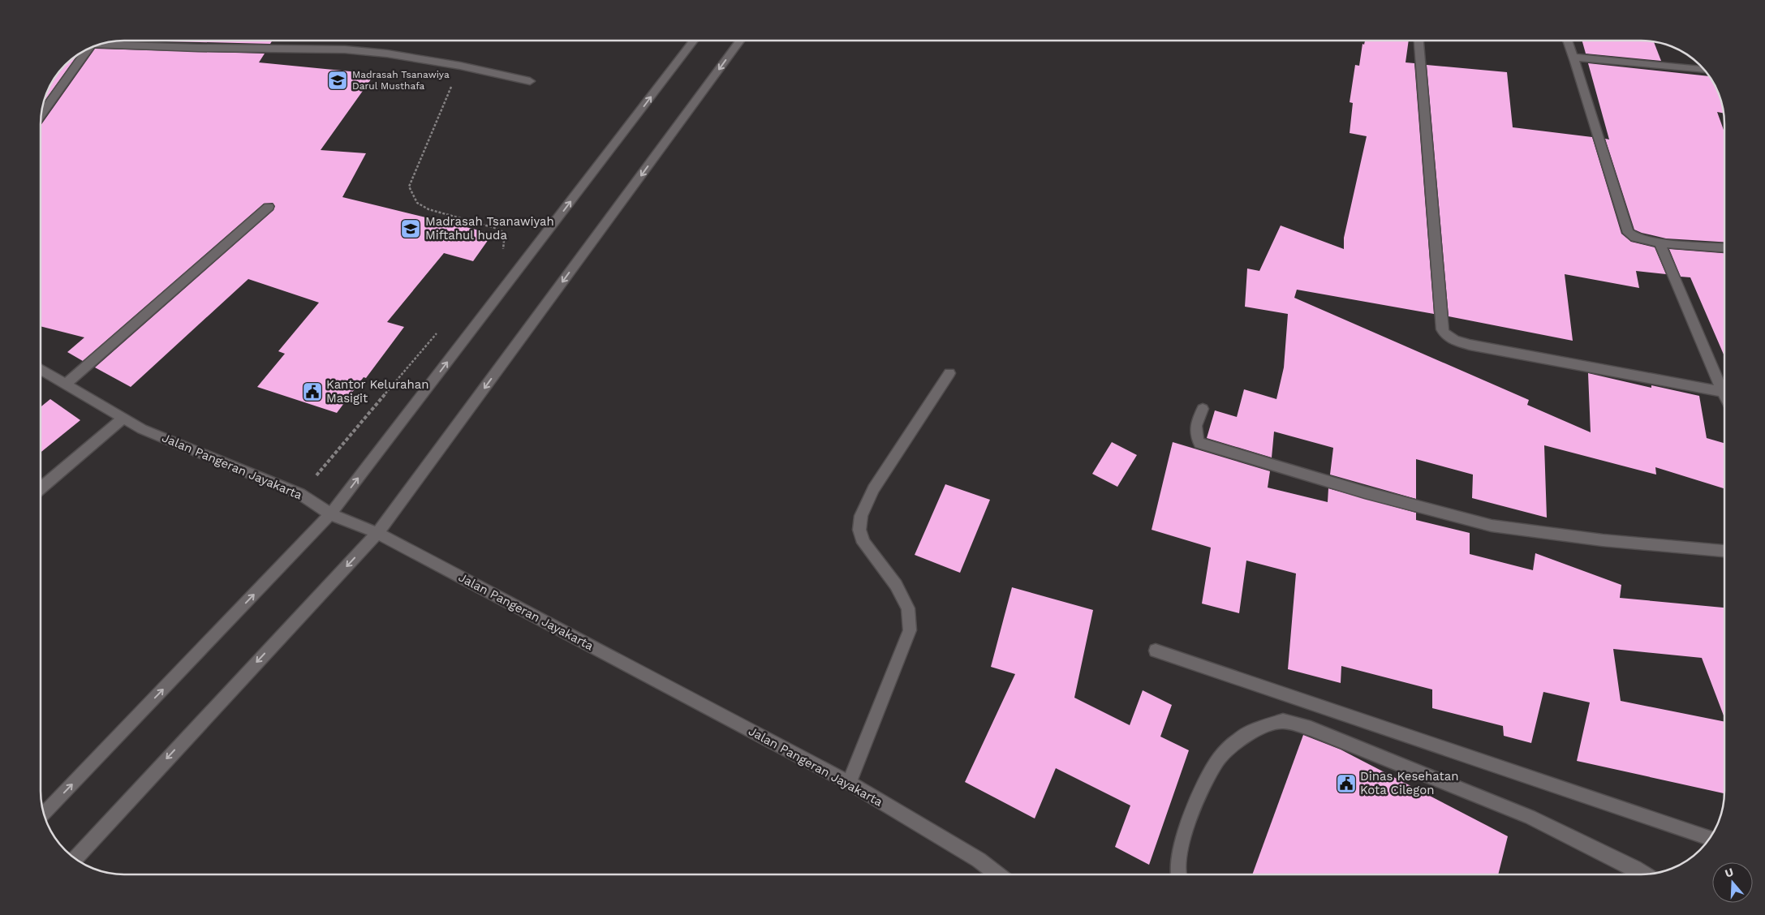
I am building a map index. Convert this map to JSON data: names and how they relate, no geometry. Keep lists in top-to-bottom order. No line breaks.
{"streets":{"street":["Jalan Pangeran Jayakarta"]},"places":{"school or university":["Madrasah Tsanawiya Darul Musthafa","Madrasah Tsanawiyah Miftahul huda"],"public building":["Kantor Kelurahan Masigit","Dinas Kesehatan Kota Cilegon"]},"north":"top"}
